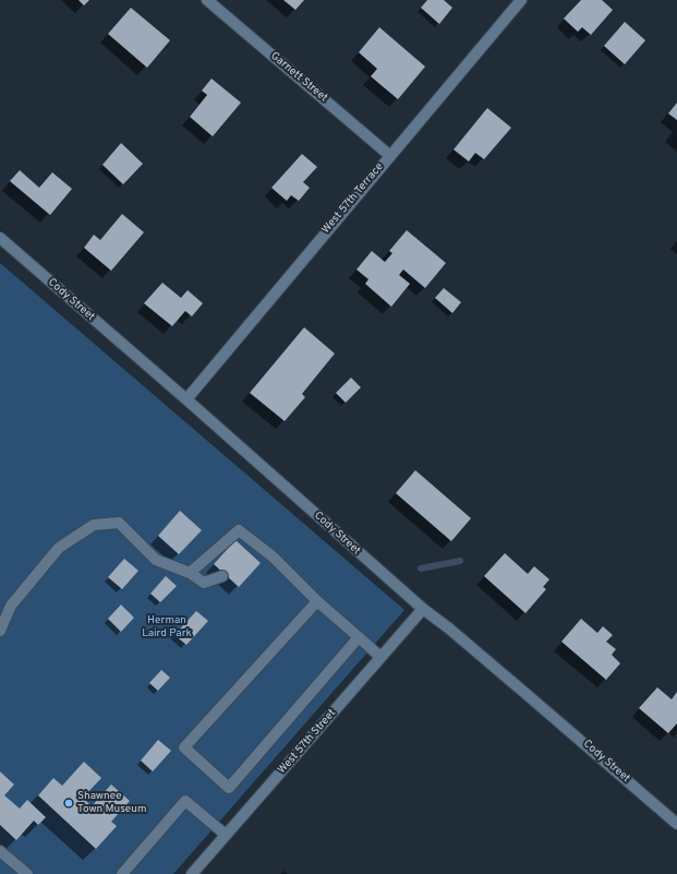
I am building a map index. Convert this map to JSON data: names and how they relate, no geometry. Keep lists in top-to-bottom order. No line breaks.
{"streets":{"street":["Garnett Street","West 57th Terrace","Cody Street","West 57th Street"]},"crossings":[["Garnett Street","West 57th Terrace"],["West 57th Terrace","Cody Street"],["Cody Street","West 57th Street"]],"parks":["Herman Laird Park"],"places":["Shawnee Town Museum"]}
